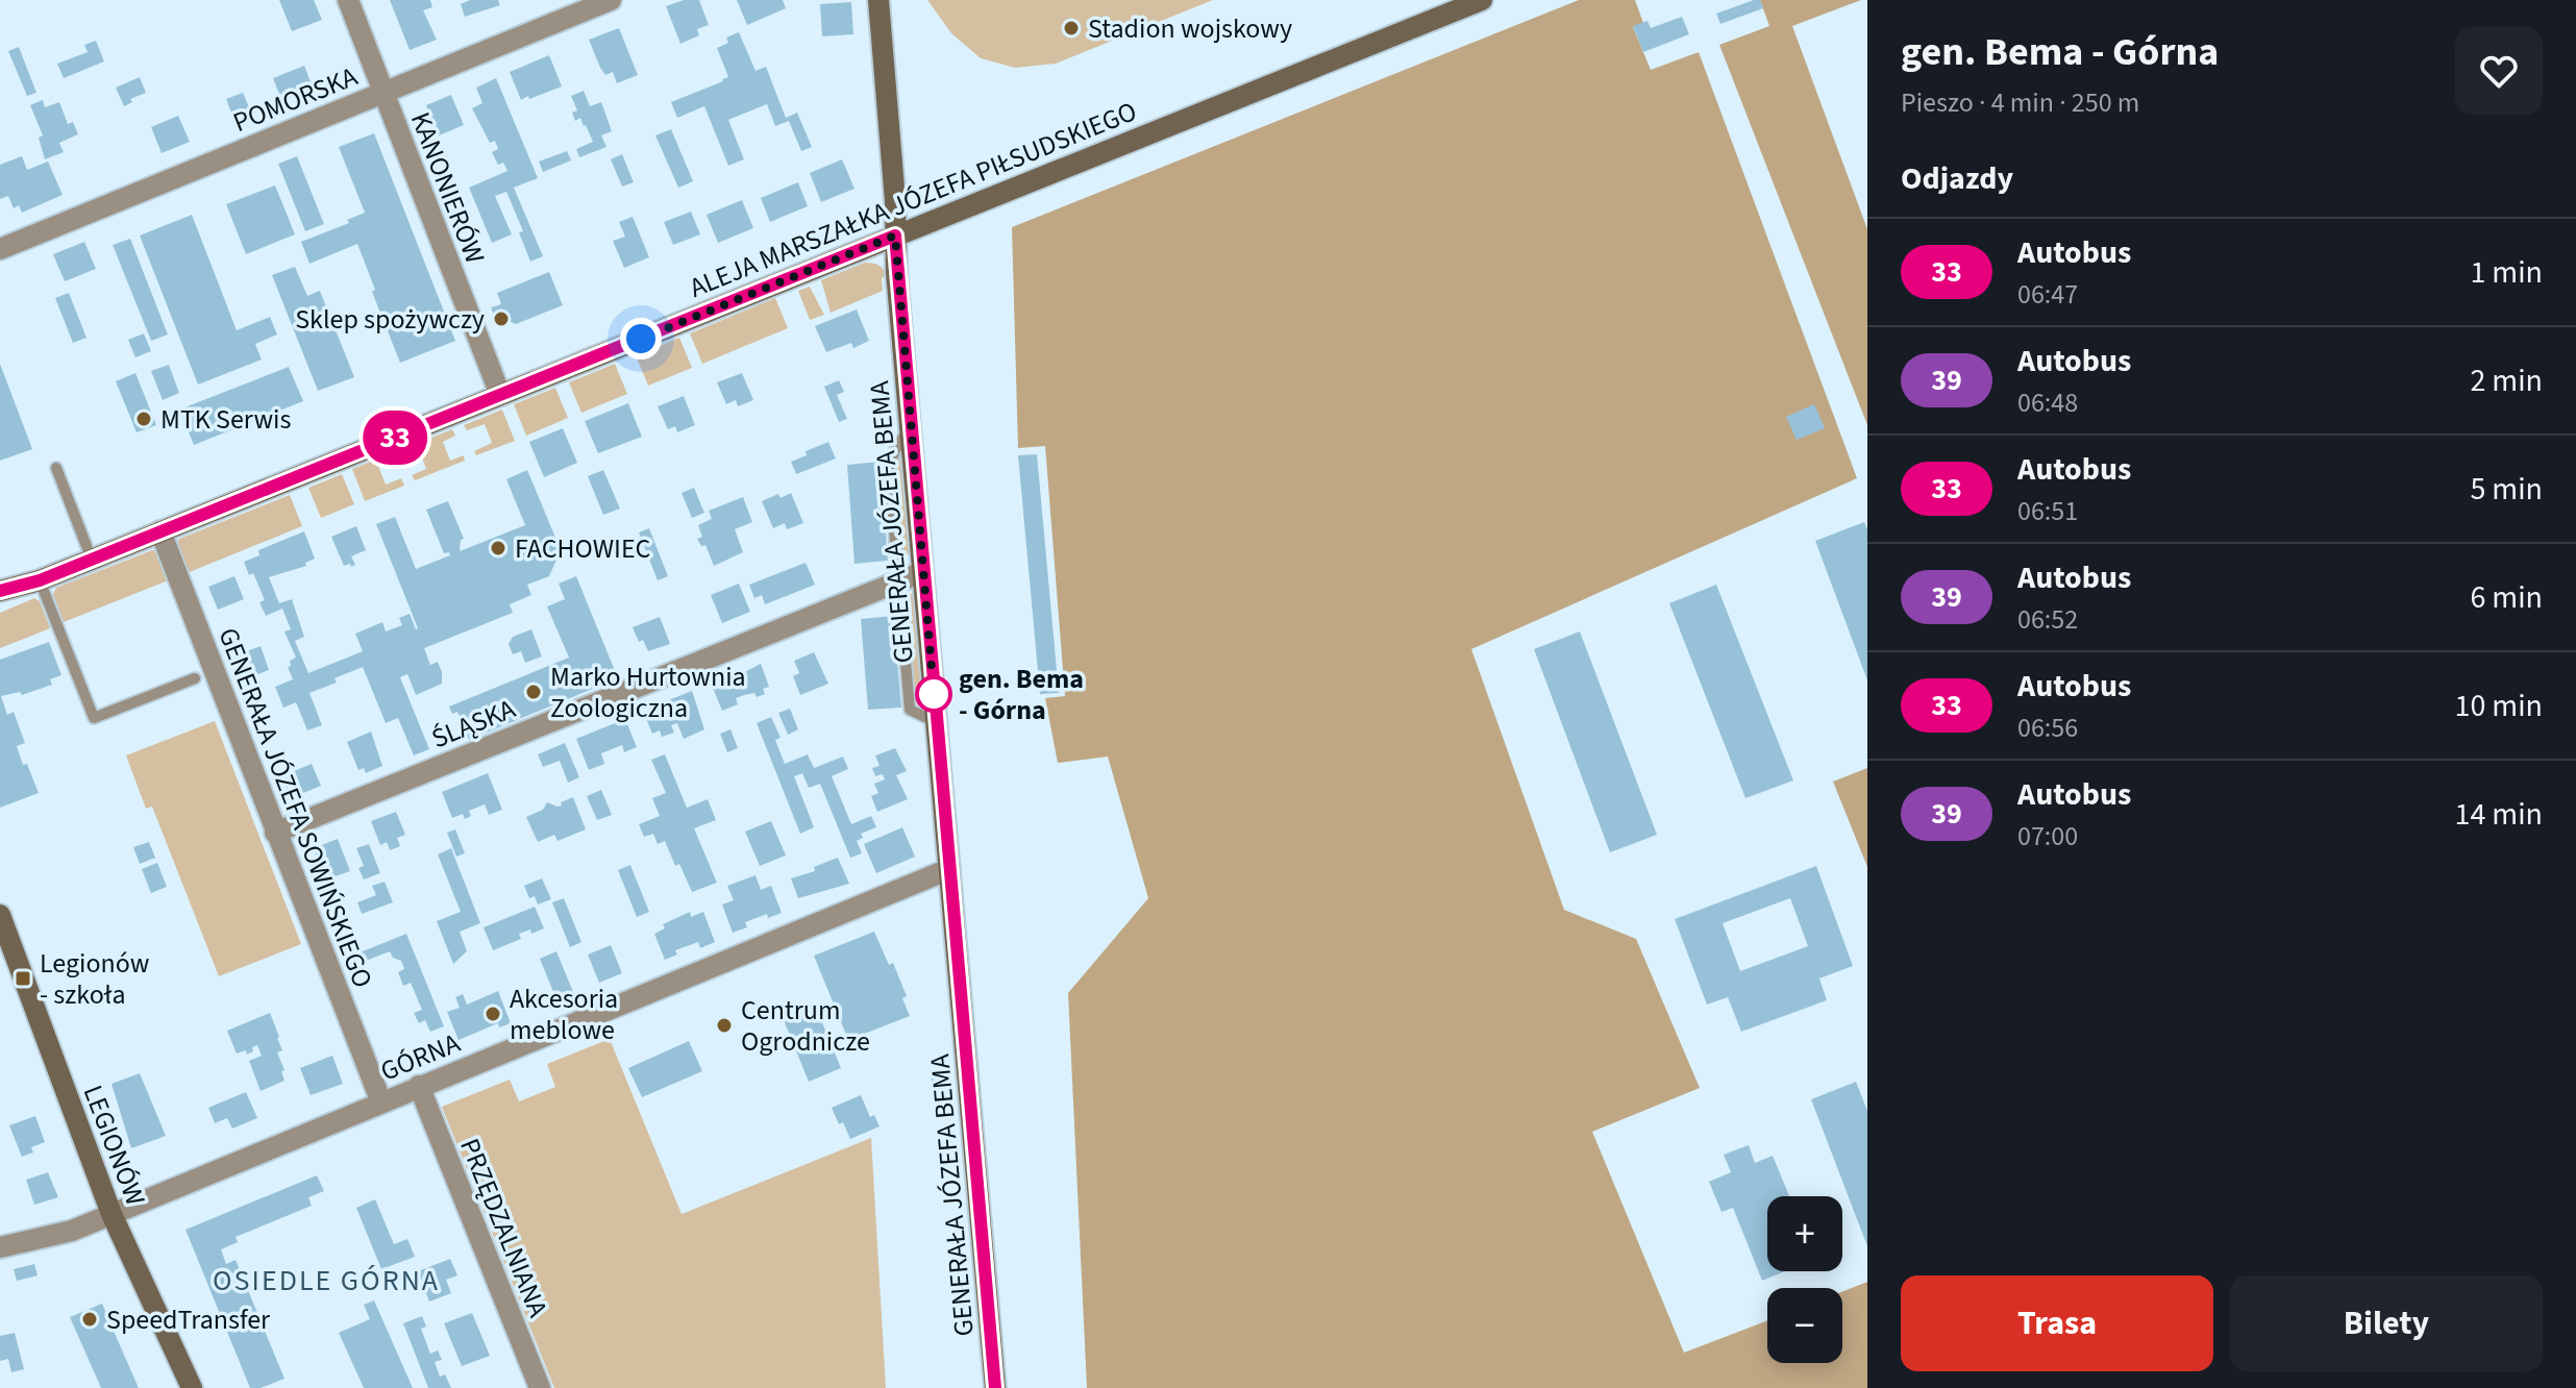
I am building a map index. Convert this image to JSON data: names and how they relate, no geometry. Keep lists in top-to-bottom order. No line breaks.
{"streets":{"street":["POMORSKA","KANONIERÓW","ALEJA MARSZAŁKA JÓZEFA PIŁSUDSKIEGO","GENERAŁA JÓZEFA BEMA","ŚLĄSKA","GENERAŁA JÓZEFA SOWIŃSKIEGO","GÓRNA","LEGIONÓW","PRZĘDZALNIANA"]},"crossings":[["POMORSKA","KANONIERÓW"],["KANONIERÓW","ALEJA MARSZAŁKA JÓZEFA PIŁSUDSKIEGO"],["ALEJA MARSZAŁKA JÓZEFA PIŁSUDSKIEGO","GENERAŁA JÓZEFA BEMA"],["ALEJA MARSZAŁKA JÓZEFA PIŁSUDSKIEGO","GENERAŁA JÓZEFA SOWIŃSKIEGO"],["GENERAŁA JÓZEFA BEMA","ŚLĄSKA"],["GENERAŁA JÓZEFA BEMA","GÓRNA"],["ŚLĄSKA","GENERAŁA JÓZEFA SOWIŃSKIEGO"],["GENERAŁA JÓZEFA SOWIŃSKIEGO","GÓRNA"],["GÓRNA","LEGIONÓW"],["GÓRNA","PRZĘDZALNIANA"]],"districts":["OSIEDLE GÓRNA"],"places":{"other":["Stadion wojskowy","Sklep spożywczy","MTK Serwis","FACHOWIEC","Marko Hurtownia Zoologiczna","gen. Bema - Górna","Akcesoria meblowe","Centrum Ogrodnicze","SpeedTransfer"],"transit":["Legionów - szkoła"]},"lines":["bus line 33"],"page":{"on_map":"33","heading":[["gen. Bema - Górna","Pieszo · 4 min · 250 m"],"Odjazdy"],"list":[{"mark":"33","name":"Autobus","note":"06:47","value":"1 min"},{"mark":"39","name":"Autobus","note":"06:48","value":"2 min"},{"mark":"33","name":"Autobus","note":"06:51","value":"5 min"},{"mark":"39","name":"Autobus","note":"06:52","value":"6 min"},{"mark":"33","name":"Autobus","note":"06:56","value":"10 min"},{"mark":"39","name":"Autobus","note":"07:00","value":"14 min"}],"map_buttons":["+","−"],"buttons":["Trasa","Bilety"]}}
